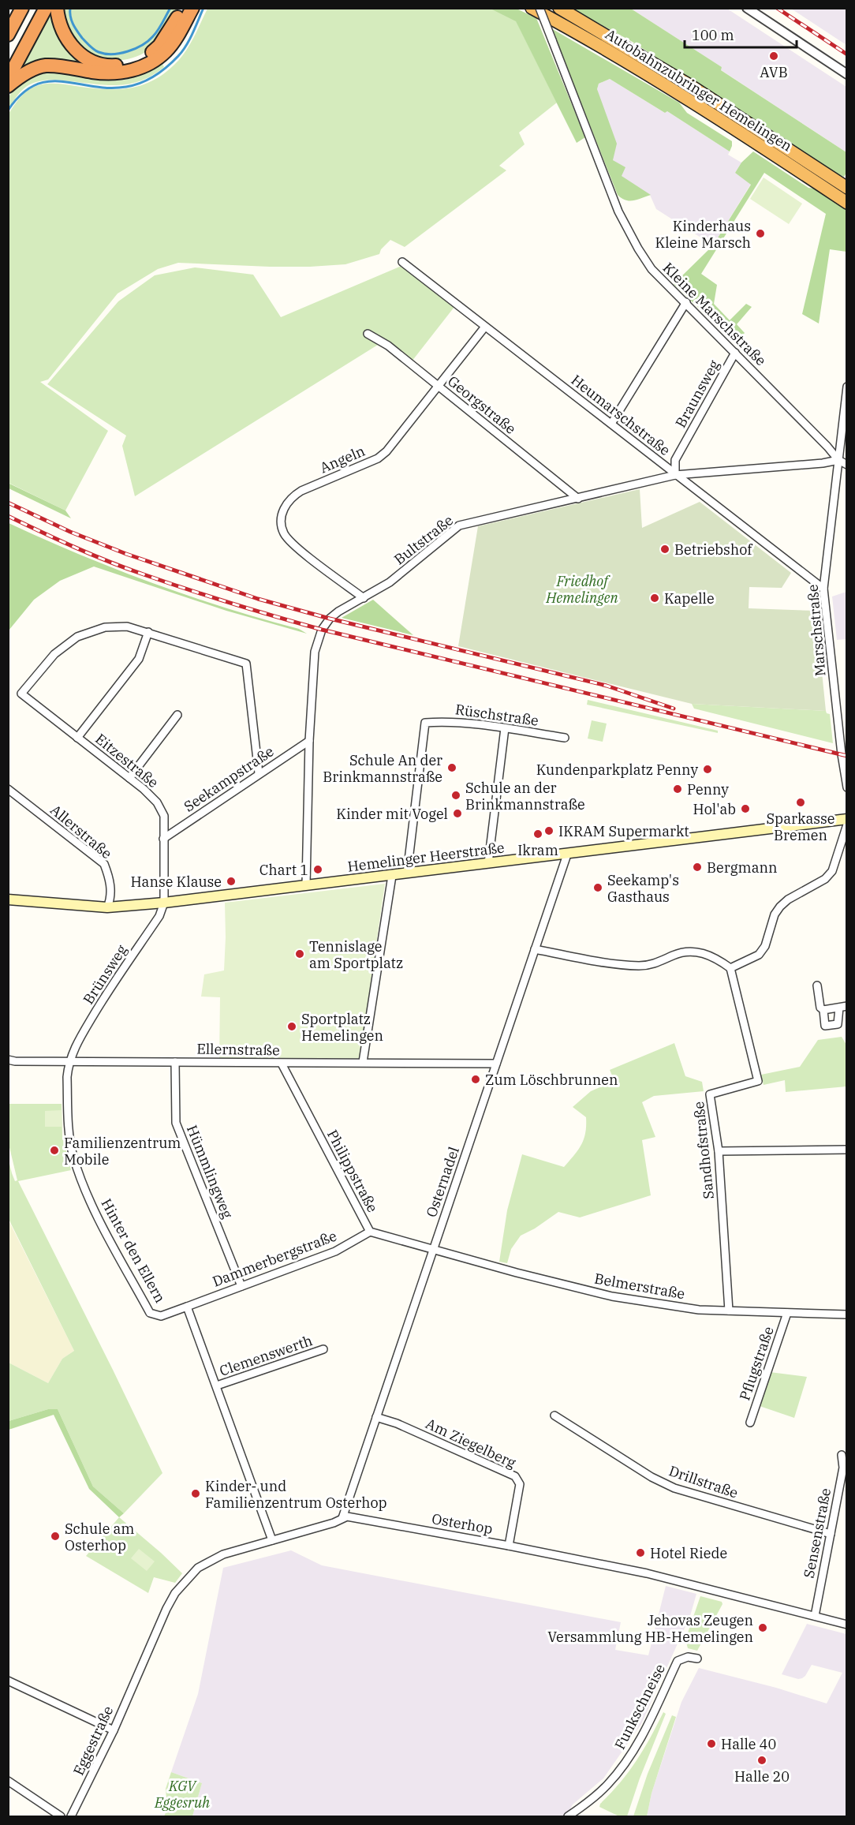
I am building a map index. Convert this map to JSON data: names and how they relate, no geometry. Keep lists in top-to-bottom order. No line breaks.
{"streets":{"highway":["Autobahnzubringer Hemelingen"],"main road":["Hemelinger Heerstraße"],"street":["Kleine Marschstraße","Braunsweg","Georgstraße","Heumarschstraße","Angeln","Bultstraße","Marschstraße","Rüschstraße","Eitzestraße","Seekampstraße","Allerstraße","Brünsweg","Ellernstraße","Sandhofstraße","Philippstraße","Hümmlingweg","Osternadel","Hinter den Ellern","Dammerbergstraße","Belmerstraße","Clemenswerth","Pflugstraße","Am Ziegelberg","Drillstraße","Osterhop","Sensenstraße","Funkschneise","Eggestraße"]},"crossings":[["Kleine Marschstraße","Braunsweg"],["Kleine Marschstraße","Bultstraße"],["Kleine Marschstraße","Marschstraße"],["Braunsweg","Heumarschstraße"],["Braunsweg","Bultstraße"],["Georgstraße","Angeln"],["Georgstraße","Bultstraße"],["Heumarschstraße","Angeln"],["Heumarschstraße","Bultstraße"],["Heumarschstraße","Marschstraße"],["Angeln","Bultstraße"],["Bultstraße","Marschstraße"],["Bultstraße","Seekampstraße"],["Bultstraße","Hemelinger Heerstraße"],["Rüschstraße","Hemelinger Heerstraße"],["Eitzestraße","Seekampstraße"],["Eitzestraße","Hemelinger Heerstraße"],["Eitzestraße","Brünsweg"],["Allerstraße","Hemelinger Heerstraße"],["Hemelinger Heerstraße","Brünsweg"],["Hemelinger Heerstraße","Osternadel"],["Brünsweg","Ellernstraße"],["Brünsweg","Hinter den Ellern"],["Ellernstraße","Philippstraße"],["Ellernstraße","Hümmlingweg"],["Ellernstraße","Osternadel"],["Ellernstraße","Hinter den Ellern"],["Sandhofstraße","Belmerstraße"],["Philippstraße","Osternadel"],["Philippstraße","Dammerbergstraße"],["Philippstraße","Belmerstraße"],["Hümmlingweg","Dammerbergstraße"],["Osternadel","Belmerstraße"],["Osternadel","Am Ziegelberg"],["Osternadel","Osterhop"],["Hinter den Ellern","Dammerbergstraße"],["Hinter den Ellern","Clemenswerth"],["Hinter den Ellern","Osterhop"],["Belmerstraße","Pflugstraße"],["Am Ziegelberg","Osterhop"],["Drillstraße","Sensenstraße"],["Osterhop","Sensenstraße"],["Osterhop","Eggestraße"]],"parks":["Friedhof Hemelingen","KGV Eggesruh"],"places":["AVB","Kinderhaus Kleine Marsch","Betriebshof","Kapelle","Schule An der Brinkmannstraße","Kundenparkplatz Penny","Penny","Schule an der Brinkmannstraße","Sparkasse Bremen","Hol'ab","Kinder mit Vogel","IKRAM Supermarkt","Ikram","Bergmann","Chart 1","Hanse Klause","Seekamp's Gasthaus","Tennislage am Sportplatz","Sportplatz Hemelingen","Zum Löschbrunnen","Familienzentrum Mobile","Kinder- und Familienzentrum Osterhop","Schule am Osterhop","Hotel Riede","Jehovas Zeugen Versammlung HB-Hemelingen","Halle 40","Halle 20"],"scale_bar":"100 m"}
